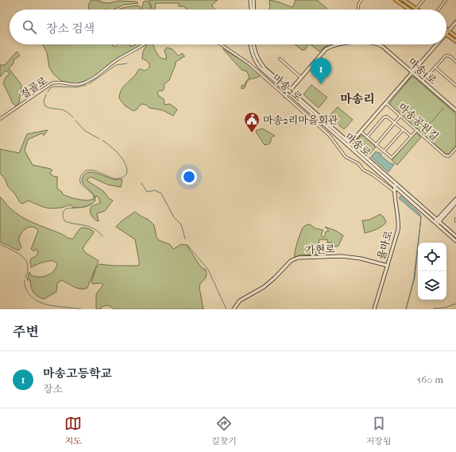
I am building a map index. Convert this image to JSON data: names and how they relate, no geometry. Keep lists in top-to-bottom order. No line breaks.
{"streets":{"street":["마송1로","절골로","마송2로","마송공원길","마송로","율마로","가현로"]},"crossings":[["마송1로","마송2로"],["마송1로","마송로"],["마송2로","율마로"],["마송로","율마로"],["율마로","가현로"]],"districts":["마송리"],"places":{"public building":["마송2리마을회관"]},"page":{"search":"장소 검색","pins":"1","heading":"주변","list":[{"mark":"1","name":"마송고등학교","note":"장소","value":"560 m"}],"nav":["지도","길찾기","저장됨"]}}
